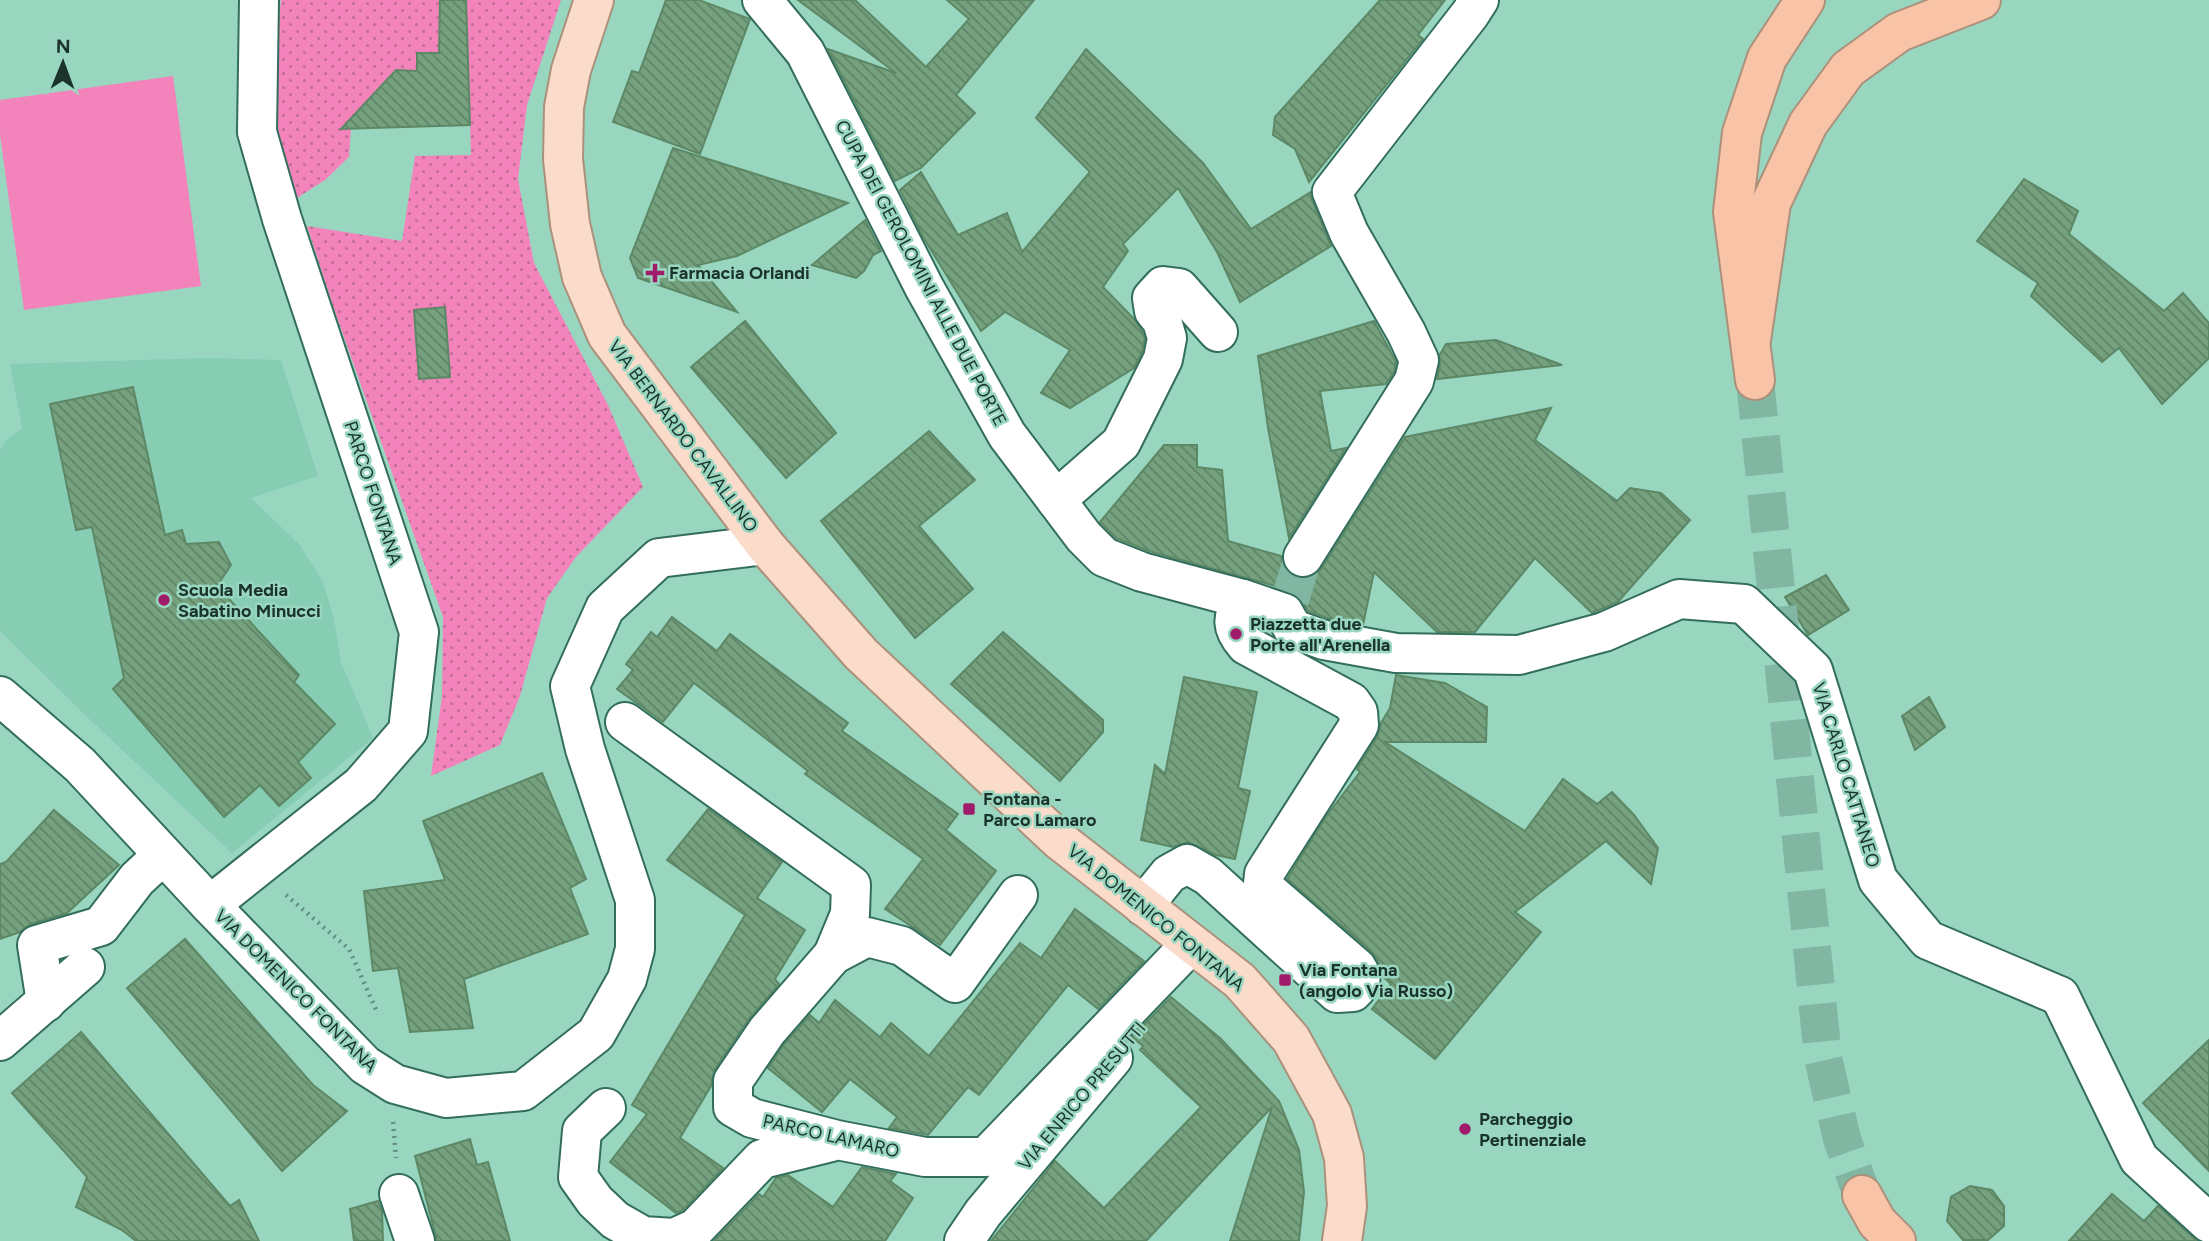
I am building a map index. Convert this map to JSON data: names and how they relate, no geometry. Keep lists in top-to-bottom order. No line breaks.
{"streets":{"main road":["VIA BERNARDO CAVALLINO","VIA DOMENICO FONTANA"],"street":["CUPA DEI GEROLOMINI ALLE DUE PORTE","PARCO FONTANA","VIA CARLO CATTANEO","VIA ENRICO PRESUTTI","PARCO LAMARO"]},"crossings":[["CUPA DEI GEROLOMINI ALLE DUE PORTE","VIA CARLO CATTANEO"],["VIA BERNARDO CAVALLINO","VIA DOMENICO FONTANA"],["PARCO FONTANA","VIA DOMENICO FONTANA"],["VIA DOMENICO FONTANA","VIA ENRICO PRESUTTI"],["VIA DOMENICO FONTANA","PARCO LAMARO"],["VIA ENRICO PRESUTTI","PARCO LAMARO"]],"places":{"health":["Farmacia Orlandi"],"other":["Scuola Media Sabatino Minucci","Piazzetta due Porte all'Arenella","Parcheggio Pertinenziale"],"transit":["Fontana - Parco Lamaro","Via Fontana (angolo Via Russo)"]},"north":"top"}
